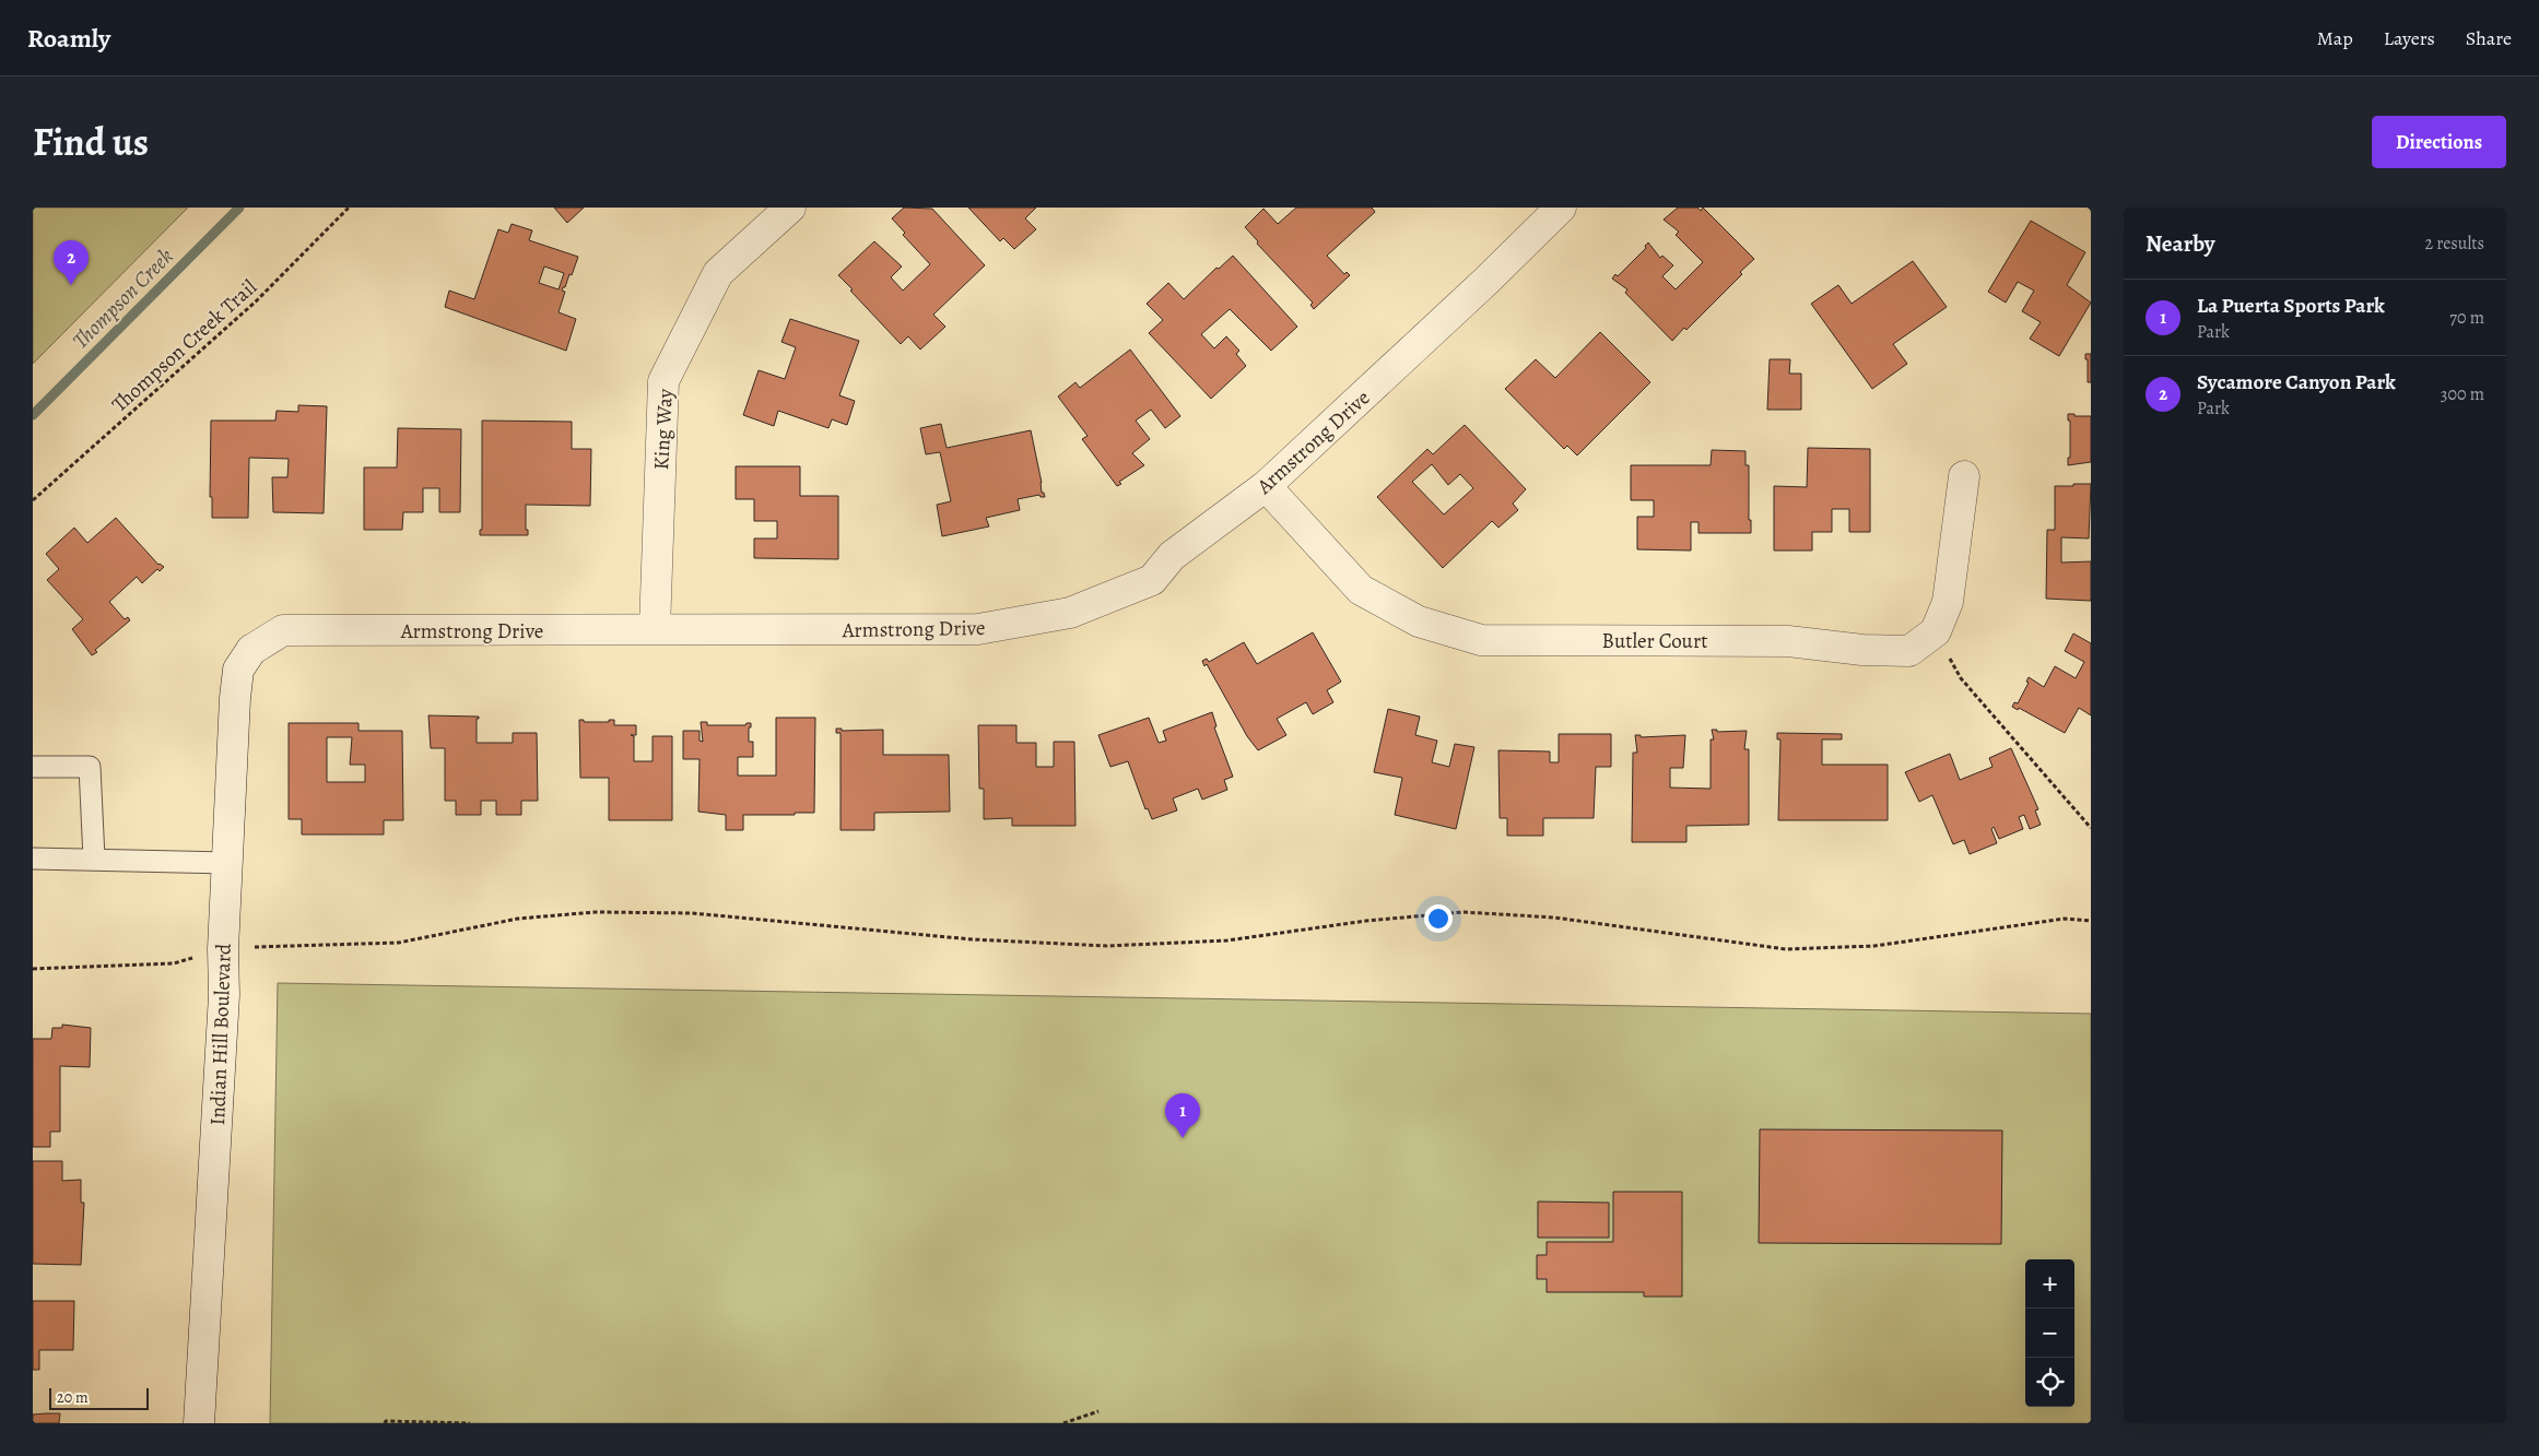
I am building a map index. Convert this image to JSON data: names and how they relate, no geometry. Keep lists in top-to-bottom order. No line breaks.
{"streets":{"street":["King Way","Armstrong Drive","Butler Court","Indian Hill Boulevard"],"path":["Thompson Creek Trail"]},"crossings":[["King Way","Armstrong Drive"],["Armstrong Drive","Butler Court"],["Armstrong Drive","Indian Hill Boulevard"]],"water":["Thompson Creek"],"scale_bar":"20 m","page":{"header":"Roamly","nav":["Map","Layers","Share"],"title":"Find us","buttons":"Directions","heading":["Nearby","2 results"],"pins":["2","1"],"list":[{"mark":"1","name":"La Puerta Sports Park","note":"Park","value":"70 m"},{"mark":"2","name":"Sycamore Canyon Park","note":"Park","value":"300 m"}],"map_buttons":["+","−"],"scale":"20 m"}}
